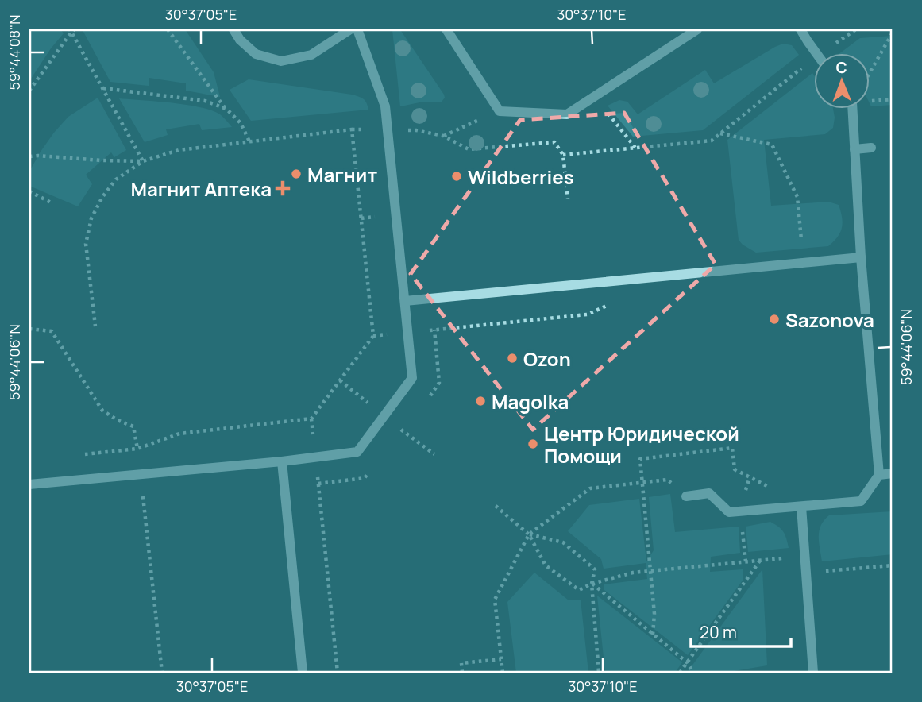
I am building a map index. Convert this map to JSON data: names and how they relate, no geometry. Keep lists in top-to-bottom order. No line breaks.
{"places":{"other":["Магнит","Wildberries","Sazonova","Ozon","Magolka","Центр Юридической Помощи"],"health":["Магнит Аптека"]},"scale_bar":"20 m","north":"top","coordinates":["30°37'05\"E","30°37'10\"E","59°44'08\"N","59°44'06\"N"]}
